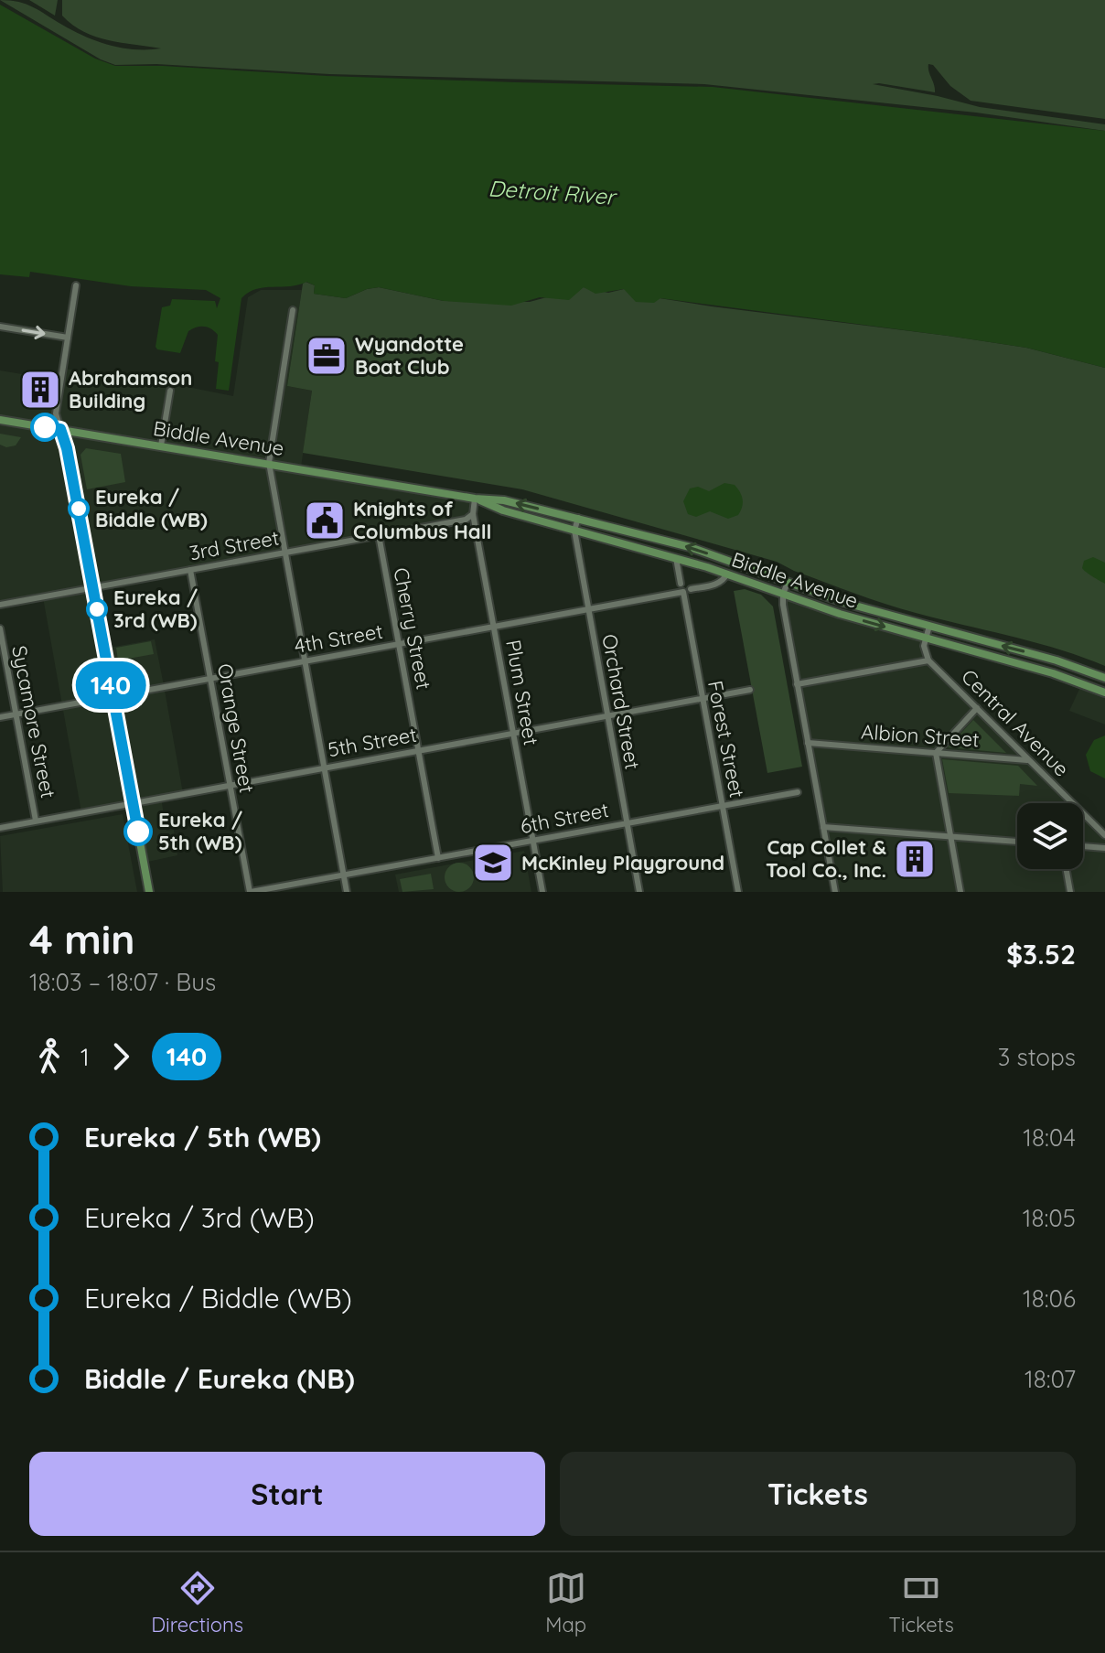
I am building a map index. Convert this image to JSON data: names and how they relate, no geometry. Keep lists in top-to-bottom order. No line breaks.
{"streets":{"main road":["Biddle Avenue"],"street":["3rd Street","Cherry Street","4th Street","Plum Street","Orchard Street","Sycamore Street","Central Avenue","Orange Street","Albion Street","Forest Street","5th Street","6th Street"]},"crossings":[["Biddle Avenue","Plum Street"],["Biddle Avenue","Orchard Street"],["3rd Street","Cherry Street"],["3rd Street","Plum Street"],["3rd Street","Orange Street"],["Cherry Street","4th Street"],["Cherry Street","5th Street"],["Cherry Street","6th Street"],["4th Street","Plum Street"],["4th Street","Orchard Street"],["4th Street","Sycamore Street"],["4th Street","Orange Street"],["4th Street","Forest Street"],["Plum Street","5th Street"],["Plum Street","6th Street"],["Orchard Street","5th Street"],["Orchard Street","6th Street"],["Sycamore Street","5th Street"],["Central Avenue","Albion Street"],["Orange Street","5th Street"],["Orange Street","6th Street"],["Forest Street","5th Street"],["Forest Street","6th Street"]],"water":["Detroit River"],"places":{"office":["Wyandotte Boat Club"],"building":["Abrahamson Building","Cap Collet & Tool Co., Inc."],"other":["Eureka / Biddle (WB)","Eureka / 3rd (WB)","Eureka / 5th (WB)"],"public building":["Knights of Columbus Hall"],"school or university":["McKinley Playground"]},"lines":["bus line 140"],"page":{"on_map":"140","heading":["4 min","18:03 – 18:07 · Bus","$3.52"],"legs":["1","140","3 stops"],"list":[{"name":"Eureka / 5th (WB)","value":"18:04"},{"name":"Eureka / 3rd (WB)","value":"18:05"},{"name":"Eureka / Biddle (WB)","value":"18:06"},{"name":"Biddle / Eureka (NB)","value":"18:07"}],"buttons":["Start","Tickets"],"tabs":["Directions","Map","Tickets"]}}
